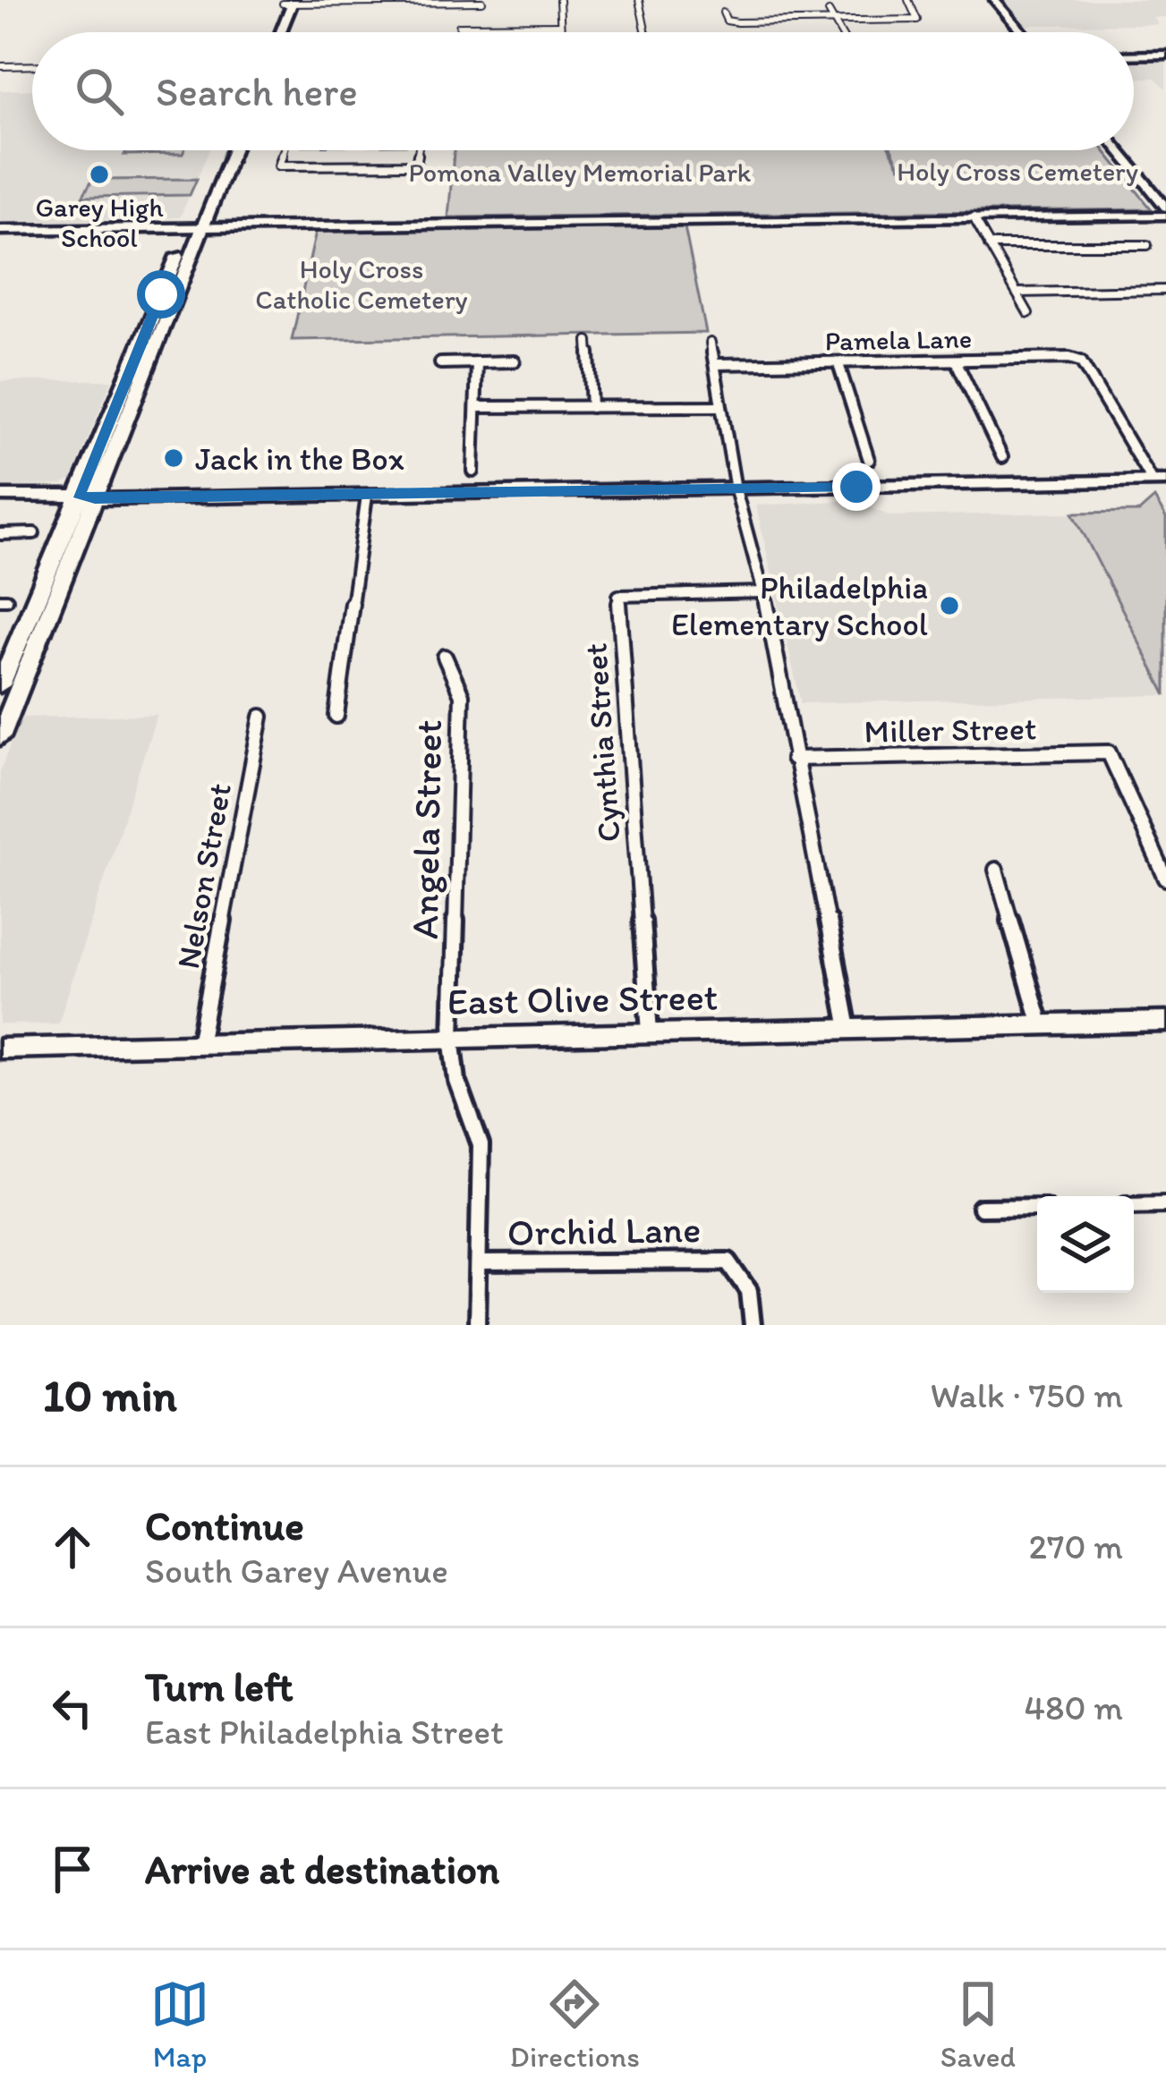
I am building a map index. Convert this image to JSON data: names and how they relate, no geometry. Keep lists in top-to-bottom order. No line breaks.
{"streets":{"street":["Pamela Lane","Miller Street","Cynthia Street","Angela Street","Nelson Street","East Olive Street","Orchid Lane"]},"crossings":[["Cynthia Street","East Olive Street"],["Angela Street","East Olive Street"],["Angela Street","Orchid Lane"],["Nelson Street","East Olive Street"]],"parks":["Holy Cross Cemetery","Pomona Valley Memorial Park","Holy Cross Catholic Cemetery"],"places":["Garey High School","Jack in the Box","Philadelphia Elementary School"],"page":{"search":"Search here","heading":["10 min","Walk · 750 m"],"list":[["Continue","South Garey Avenue","270 m"],["Turn left","East Philadelphia Street","480 m"],"Arrive at destination"],"nav":["Map","Directions","Saved"]}}
